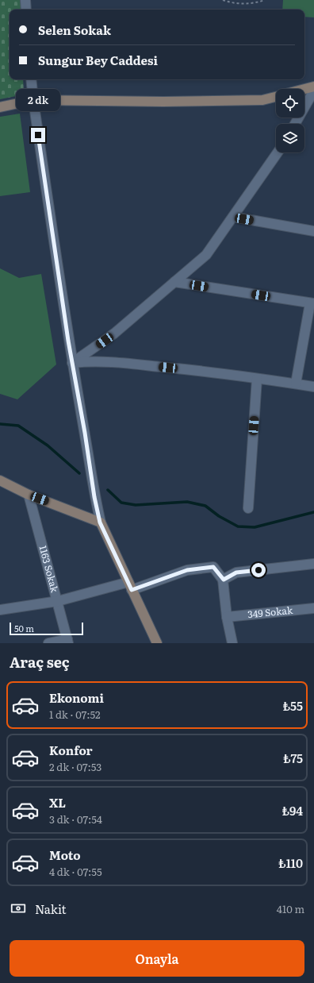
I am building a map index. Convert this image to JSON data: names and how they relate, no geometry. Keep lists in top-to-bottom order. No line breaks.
{"streets":{"street":["1163 Sokak","349 Sokak"]},"scale_bar":"50 m","page":{"banner":["Selen Sokak","Sungur Bey Caddesi"],"bubble":"2 dk","scale":"50 m","heading":"Araç seç","list":[{"name":"Ekonomi","note":"1 dk · 07:52","value":"₺55"},{"name":"Konfor","note":"2 dk · 07:53","value":"₺75"},{"name":"XL","note":"3 dk · 07:54","value":"₺94"},{"name":"Moto","note":"4 dk · 07:55","value":"₺110"}],"pay":["Nakit","410 m"],"buttons":"Onayla"}}
